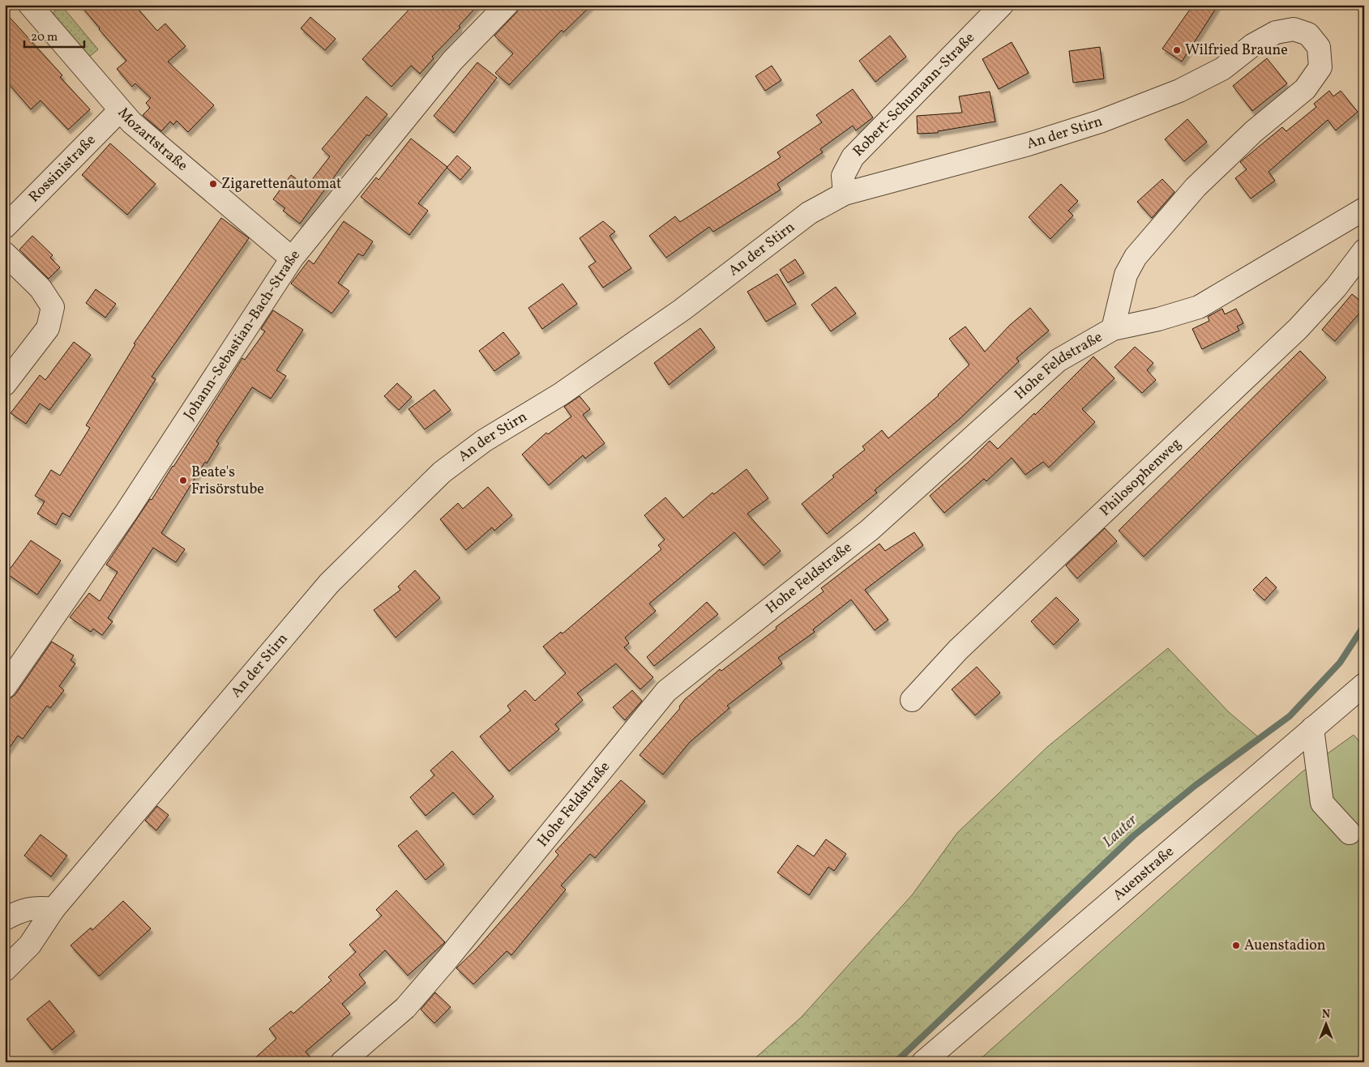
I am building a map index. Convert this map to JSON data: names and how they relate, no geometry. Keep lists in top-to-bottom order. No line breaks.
{"streets":{"street":["Robert-Schumann-Straße","An der Stirn","Mozartstraße","Rossinistraße","Johann-Sebastian-Bach-Straße","Hohe Feldstraße","Philosophenweg","Auenstraße"]},"crossings":[["Robert-Schumann-Straße","An der Stirn"],["An der Stirn","Hohe Feldstraße"],["Mozartstraße","Rossinistraße"],["Mozartstraße","Johann-Sebastian-Bach-Straße"]],"water":["Lauter"],"places":["Wilfried Braune","Zigarettenautomat","Beate's Frisörstube","Auenstadion"],"scale_bar":"20 m","north":"top"}
